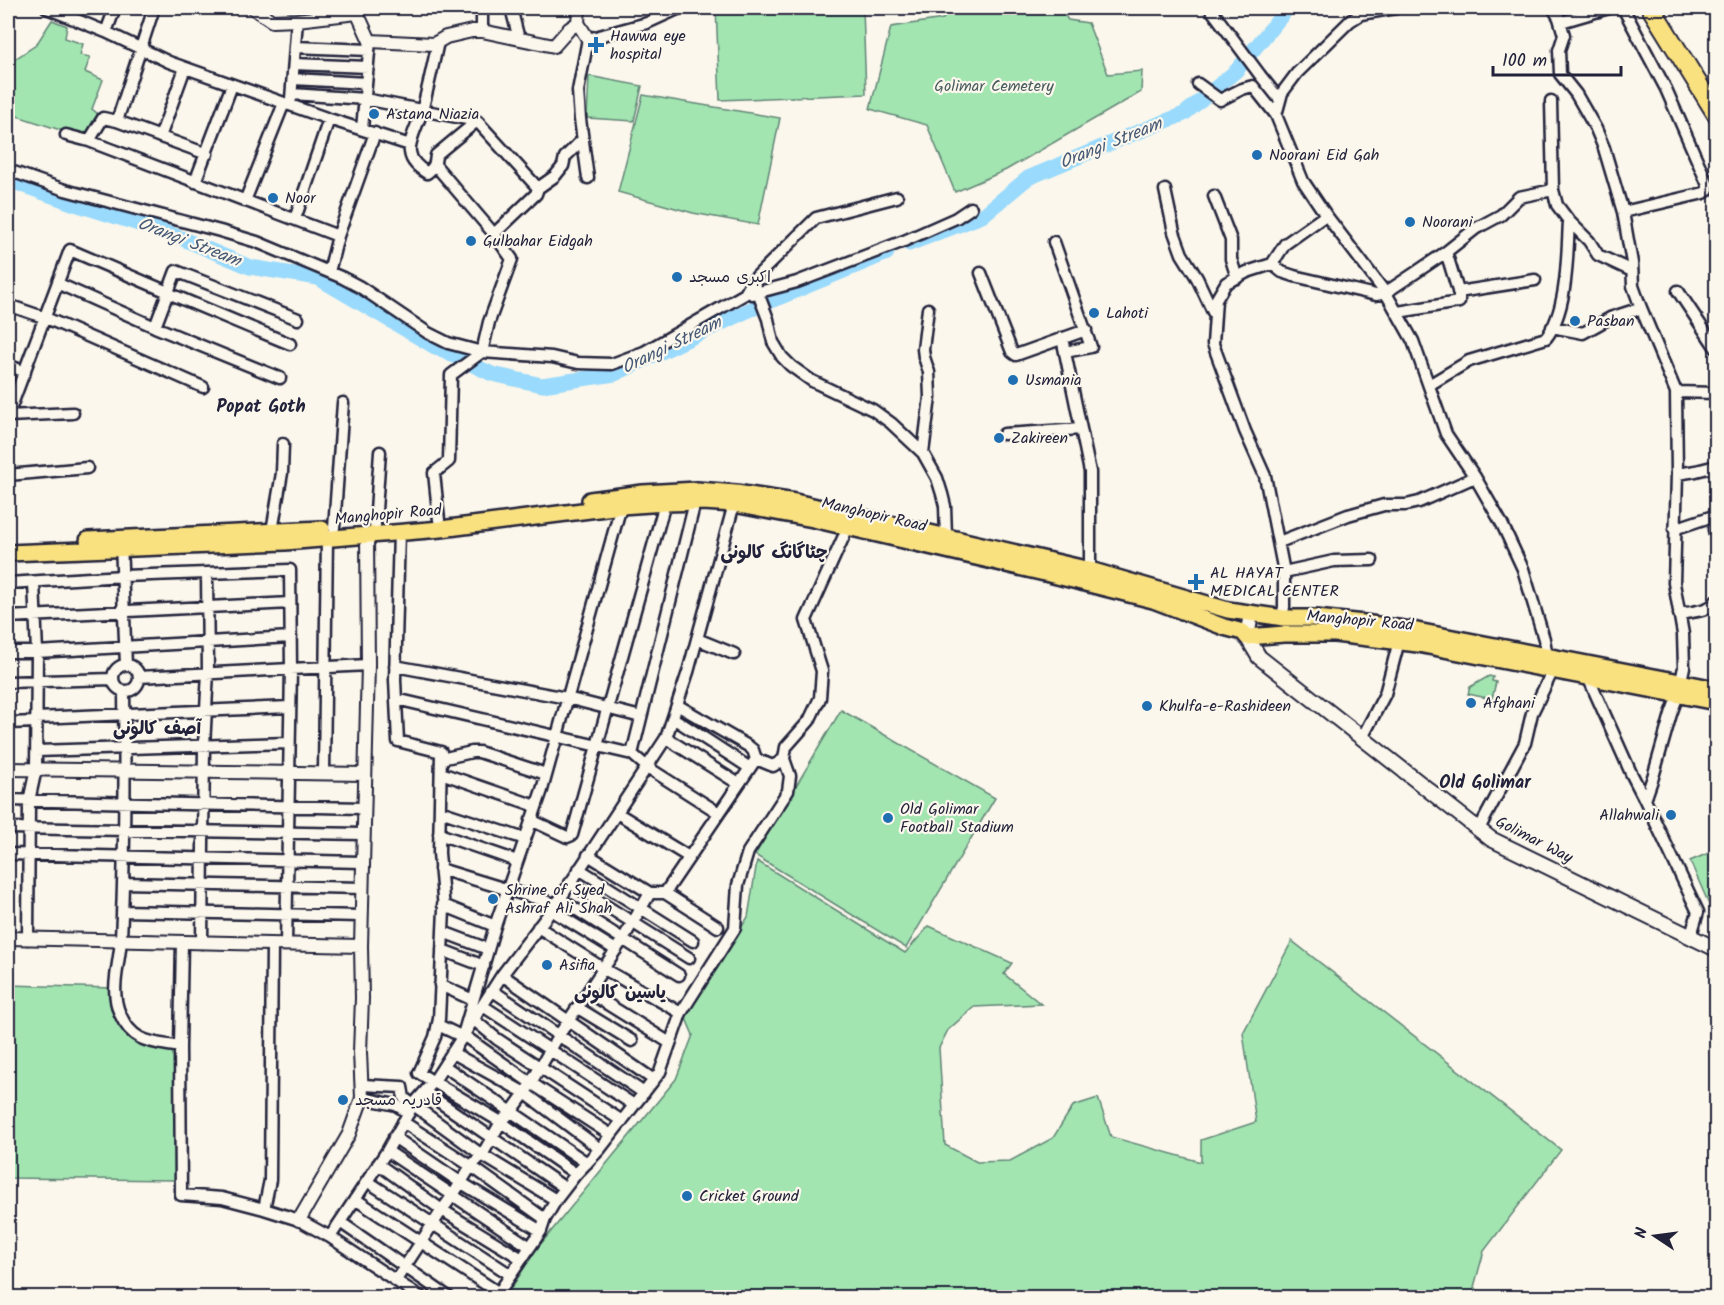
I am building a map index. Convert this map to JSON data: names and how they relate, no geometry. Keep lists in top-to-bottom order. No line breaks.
{"streets":{"main road":["Manghopir Road","Golimar Way"]},"crossings":[["Manghopir Road","Golimar Way"]],"districts":["Popat Goth","چٹاگانگ کالونی","آصف کالونی","Old Golimar","یاسین کالونی"],"water":["Orangi Stream"],"parks":["Golimar Cemetery"],"places":{"health":["Hawwa eye hospital","AL HAYAT MEDICAL CENTER"],"other":["Astana Niazia","Noorani Eid Gah","Noor","Noorani","Gulbahar Eidgah","اکبری مسجد","Lahoti","Pasban","Usmania","Zakireen","Afghani","Khulfa-e-Rashideen","Allahwali","Old Golimar Football Stadium","Shrine of Syed Ashraf Ali Shah","Asifia","قادریہ مسجد","Cricket Ground"]},"scale_bar":"100 m","north":"left"}
